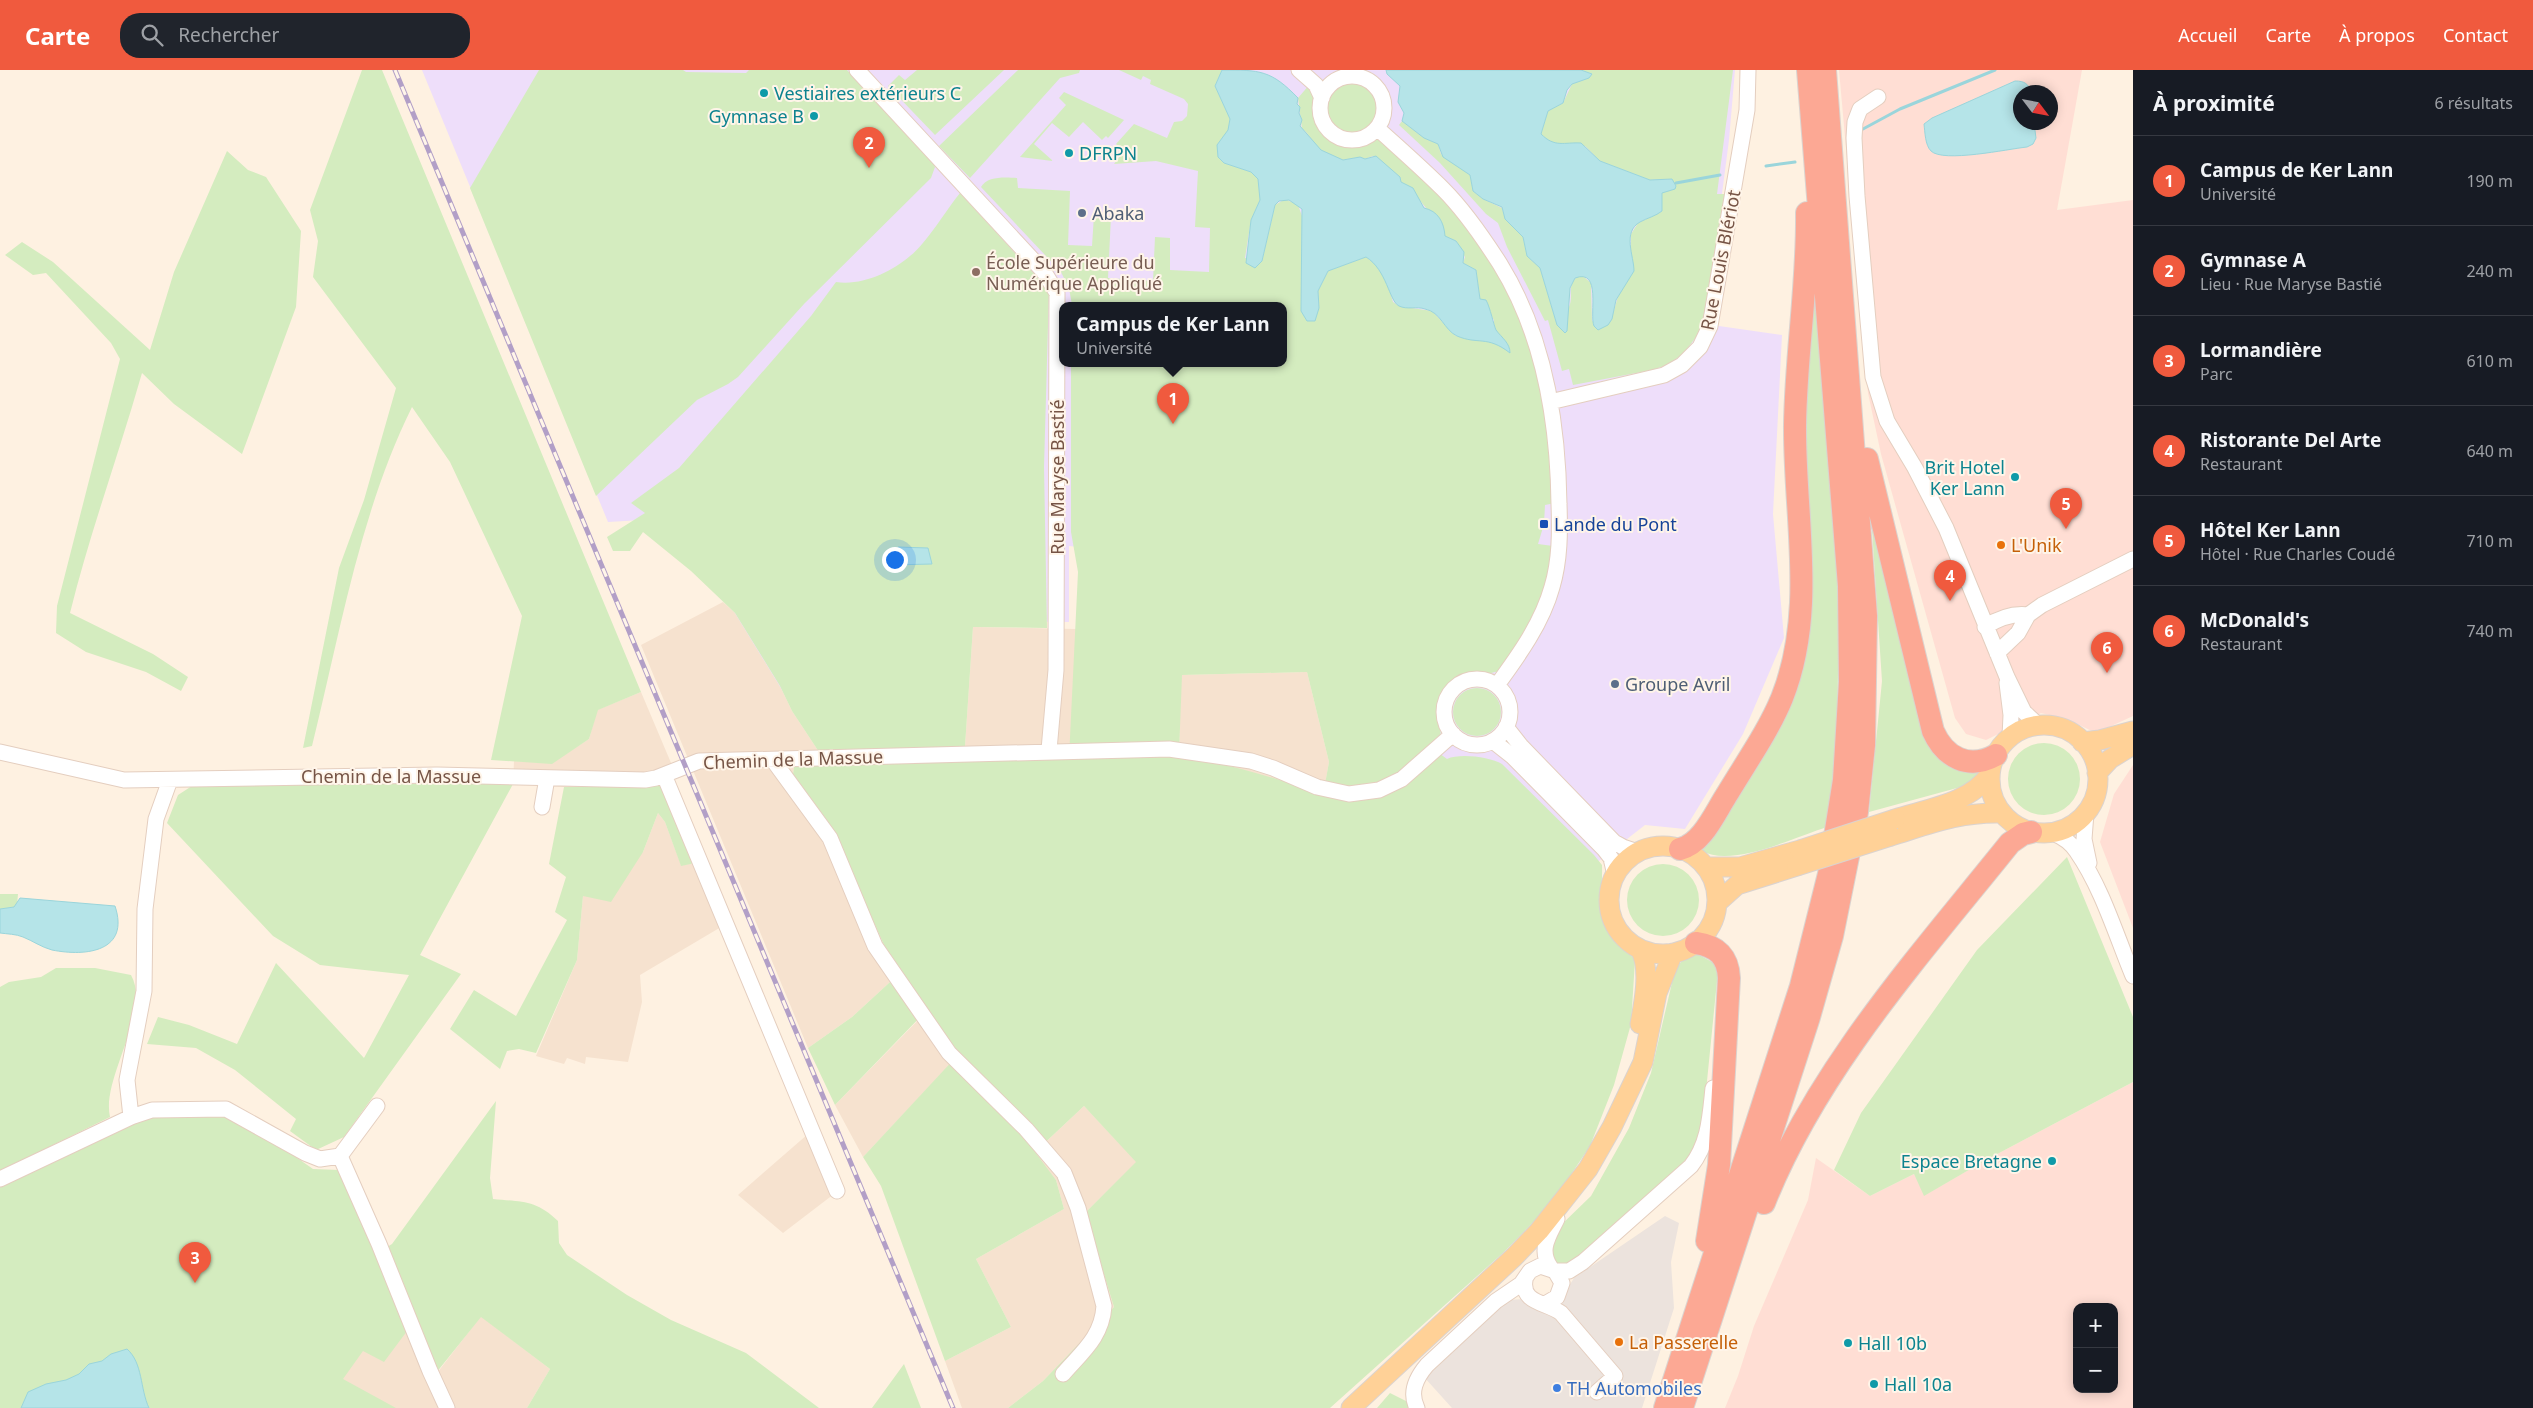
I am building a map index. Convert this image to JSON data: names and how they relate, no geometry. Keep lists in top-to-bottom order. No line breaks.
{"streets":{"street":["Rue Louis Blériot","Rue Maryse Bastié","Chemin de la Massue"]},"crossings":[["Rue Maryse Bastié","Chemin de la Massue"]],"places":{"other":["Vestiaires extérieurs C","Gymnase B","DFRPN","Abaka","École Supérieure du Numérique Appliqué","Brit Hotel Ker Lann","L'Unik","Groupe Avril","Espace Bretagne","La Passerelle","Hall 10b","Hall 10a","TH Automobiles"],"transit":["Lande du Pont"]},"north":"bottom right","page":{"header":"Carte","search":"Rechercher","nav":["Accueil","Carte","À propos","Contact"],"heading":["À proximité","6 résultats"],"pins":["2","1","5","4","6","3"],"list":[{"mark":"1","name":"Campus de Ker Lann","note":"Université","value":"190 m"},{"mark":"2","name":"Gymnase A","note":"Lieu · Rue Maryse Bastié","value":"240 m"},{"mark":"3","name":"Lormandière","note":"Parc","value":"610 m"},{"mark":"4","name":"Ristorante Del Arte","note":"Restaurant","value":"640 m"},{"mark":"5","name":"Hôtel Ker Lann","note":"Hôtel · Rue Charles Coudé","value":"710 m"},{"mark":"6","name":"McDonald's","note":"Restaurant","value":"740 m"}],"popup":["Campus de Ker Lann","Université"],"map_buttons":["+","−"]}}
